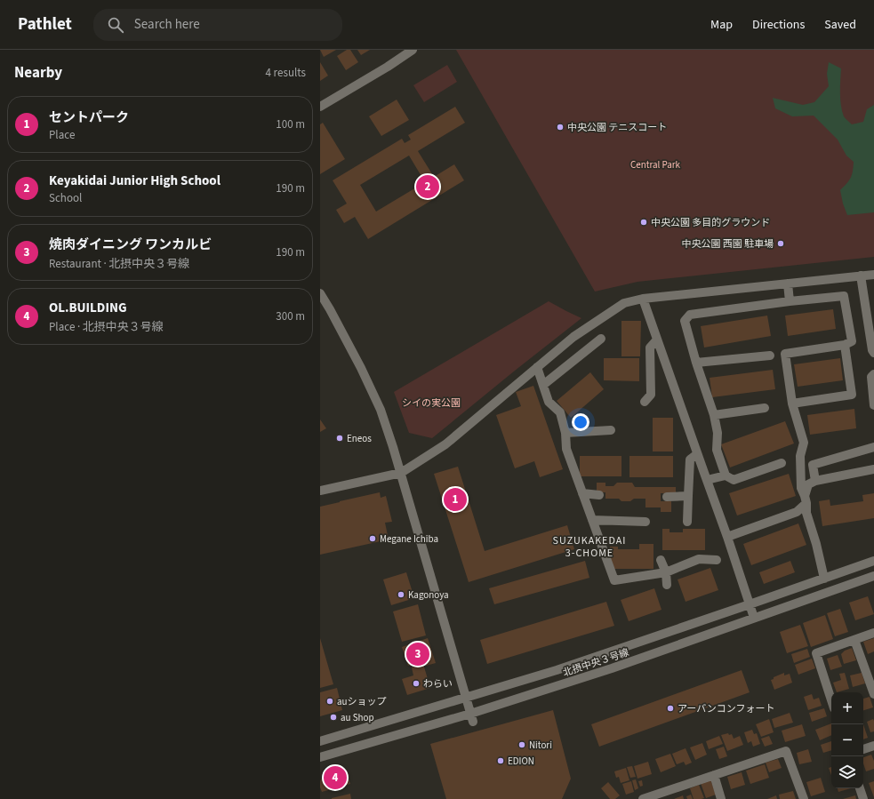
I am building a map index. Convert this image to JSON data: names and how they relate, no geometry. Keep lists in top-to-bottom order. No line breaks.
{"streets":{"street":["北摂中央３号線"]},"districts":["SUZUKAKEDAI 3-CHOME"],"parks":["Central Park","シイの実公園"],"places":["中央公園 テニスコート","中央公園 多目的グラウンド","中央公園 西園 駐車場","Eneos","Megane Ichiba","Kagonoya","わらい","auショップ","アーバンコンフォート","au Shop","Nitori","EDION"],"page":{"header":"Pathlet","search":"Search here","nav":["Map","Directions","Saved"],"heading":["Nearby","4 results"],"list":[{"mark":"1","name":"セントパーク","note":"Place","value":"100 m"},{"mark":"2","name":"Keyakidai Junior High School","note":"School","value":"190 m"},{"mark":"3","name":"焼肉ダイニング ワンカルビ","note":"Restaurant · 北摂中央３号線","value":"190 m"},{"mark":"4","name":"OL.BUILDING","note":"Place · 北摂中央３号線","value":"300 m"}],"pins":["2","1","3","4"],"map_buttons":["+","−"]}}
